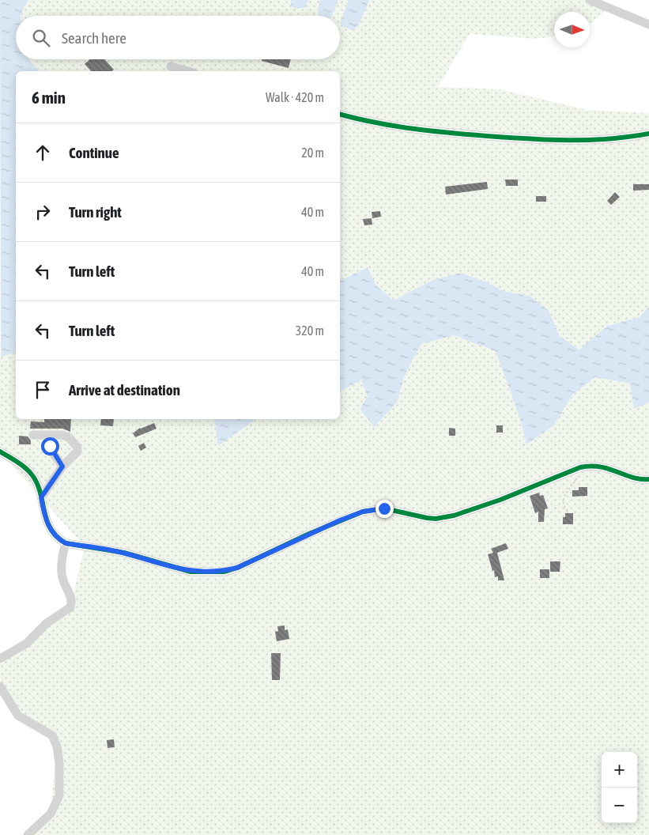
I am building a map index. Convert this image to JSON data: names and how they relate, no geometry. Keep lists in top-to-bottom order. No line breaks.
{"north":"right","page":{"search":"Search here","heading":["6 min","Walk · 420 m"],"list":[["Continue","20 m"],["Turn right","40 m"],["Turn left","40 m"],["Turn left","320 m"],"Arrive at destination"],"map_buttons":["+","−"]}}
